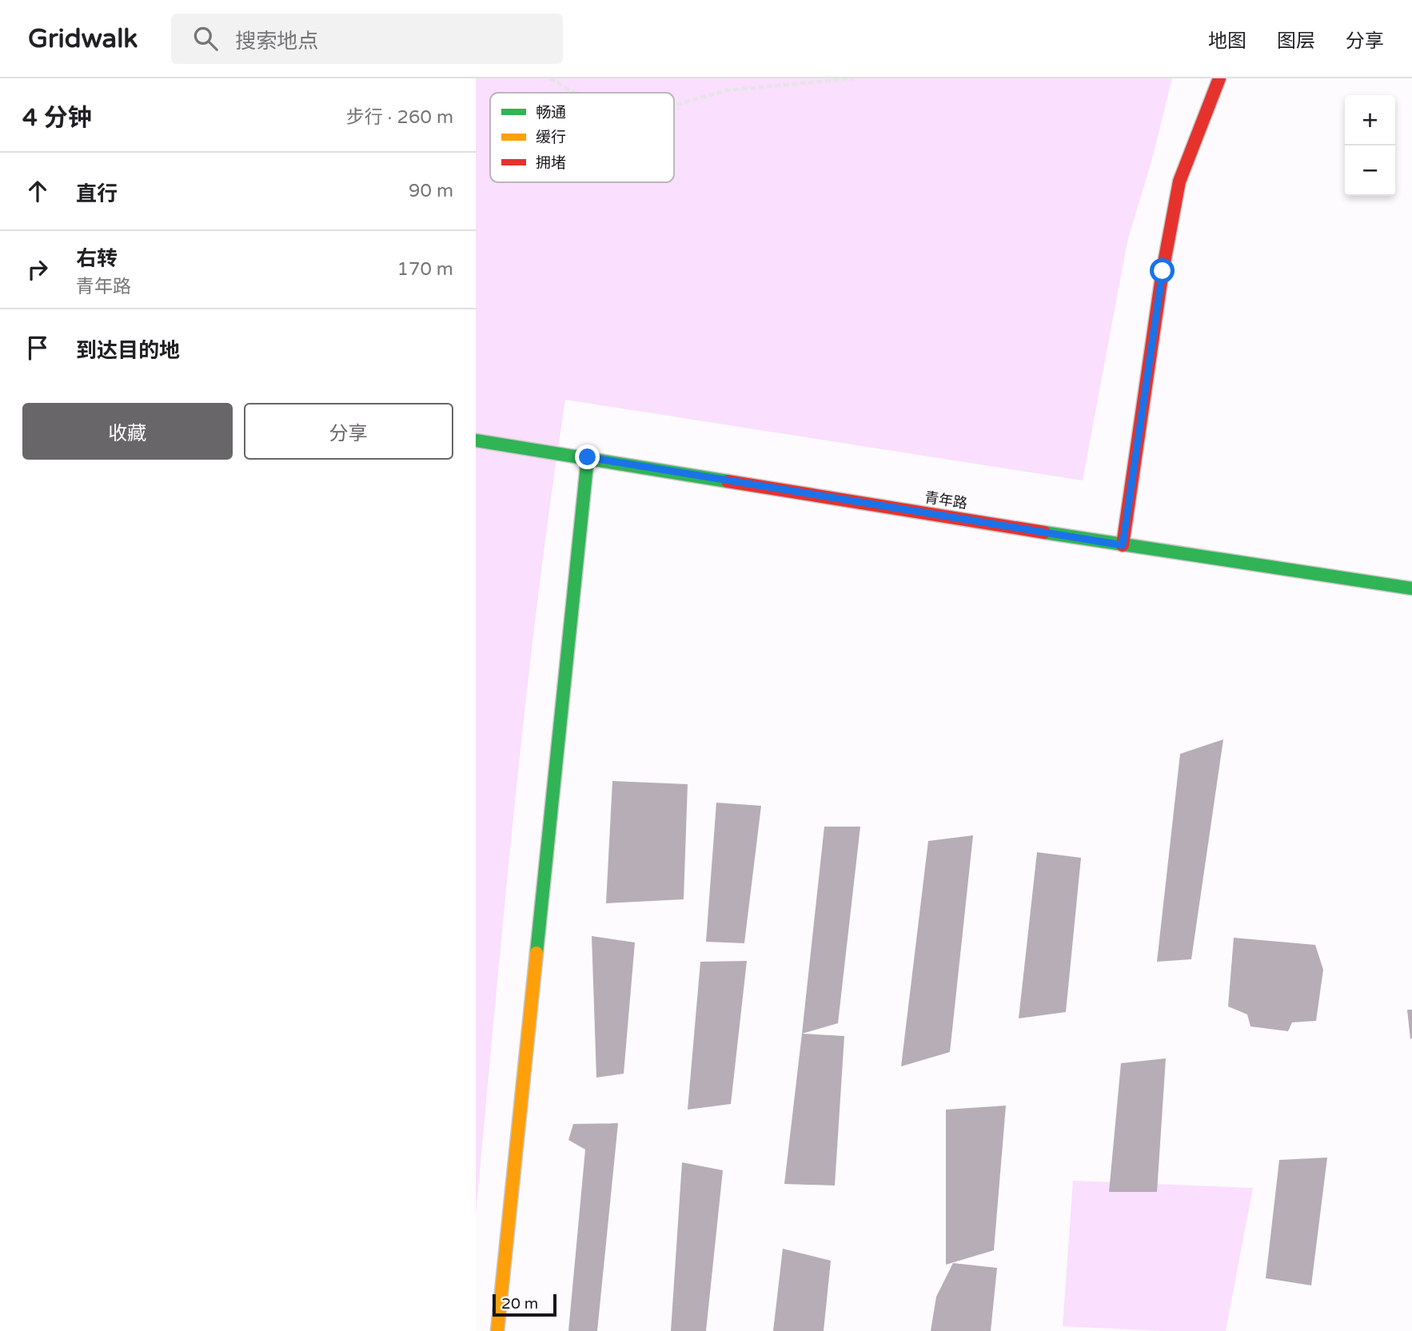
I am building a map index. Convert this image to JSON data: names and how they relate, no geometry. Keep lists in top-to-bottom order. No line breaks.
{"streets":{"street":["青年路"]},"legend":["畅通","缓行","拥堵"],"scale_bar":"20 m","page":{"header":"Gridwalk","search":"搜索地点","nav":["地图","图层","分享"],"heading":["4 分钟","步行 · 260 m"],"map_buttons":["+","−"],"list":[["直行","90 m"],["右转","青年路","170 m"],"到达目的地"],"buttons":["收藏","分享"],"scale":"20 m"}}
